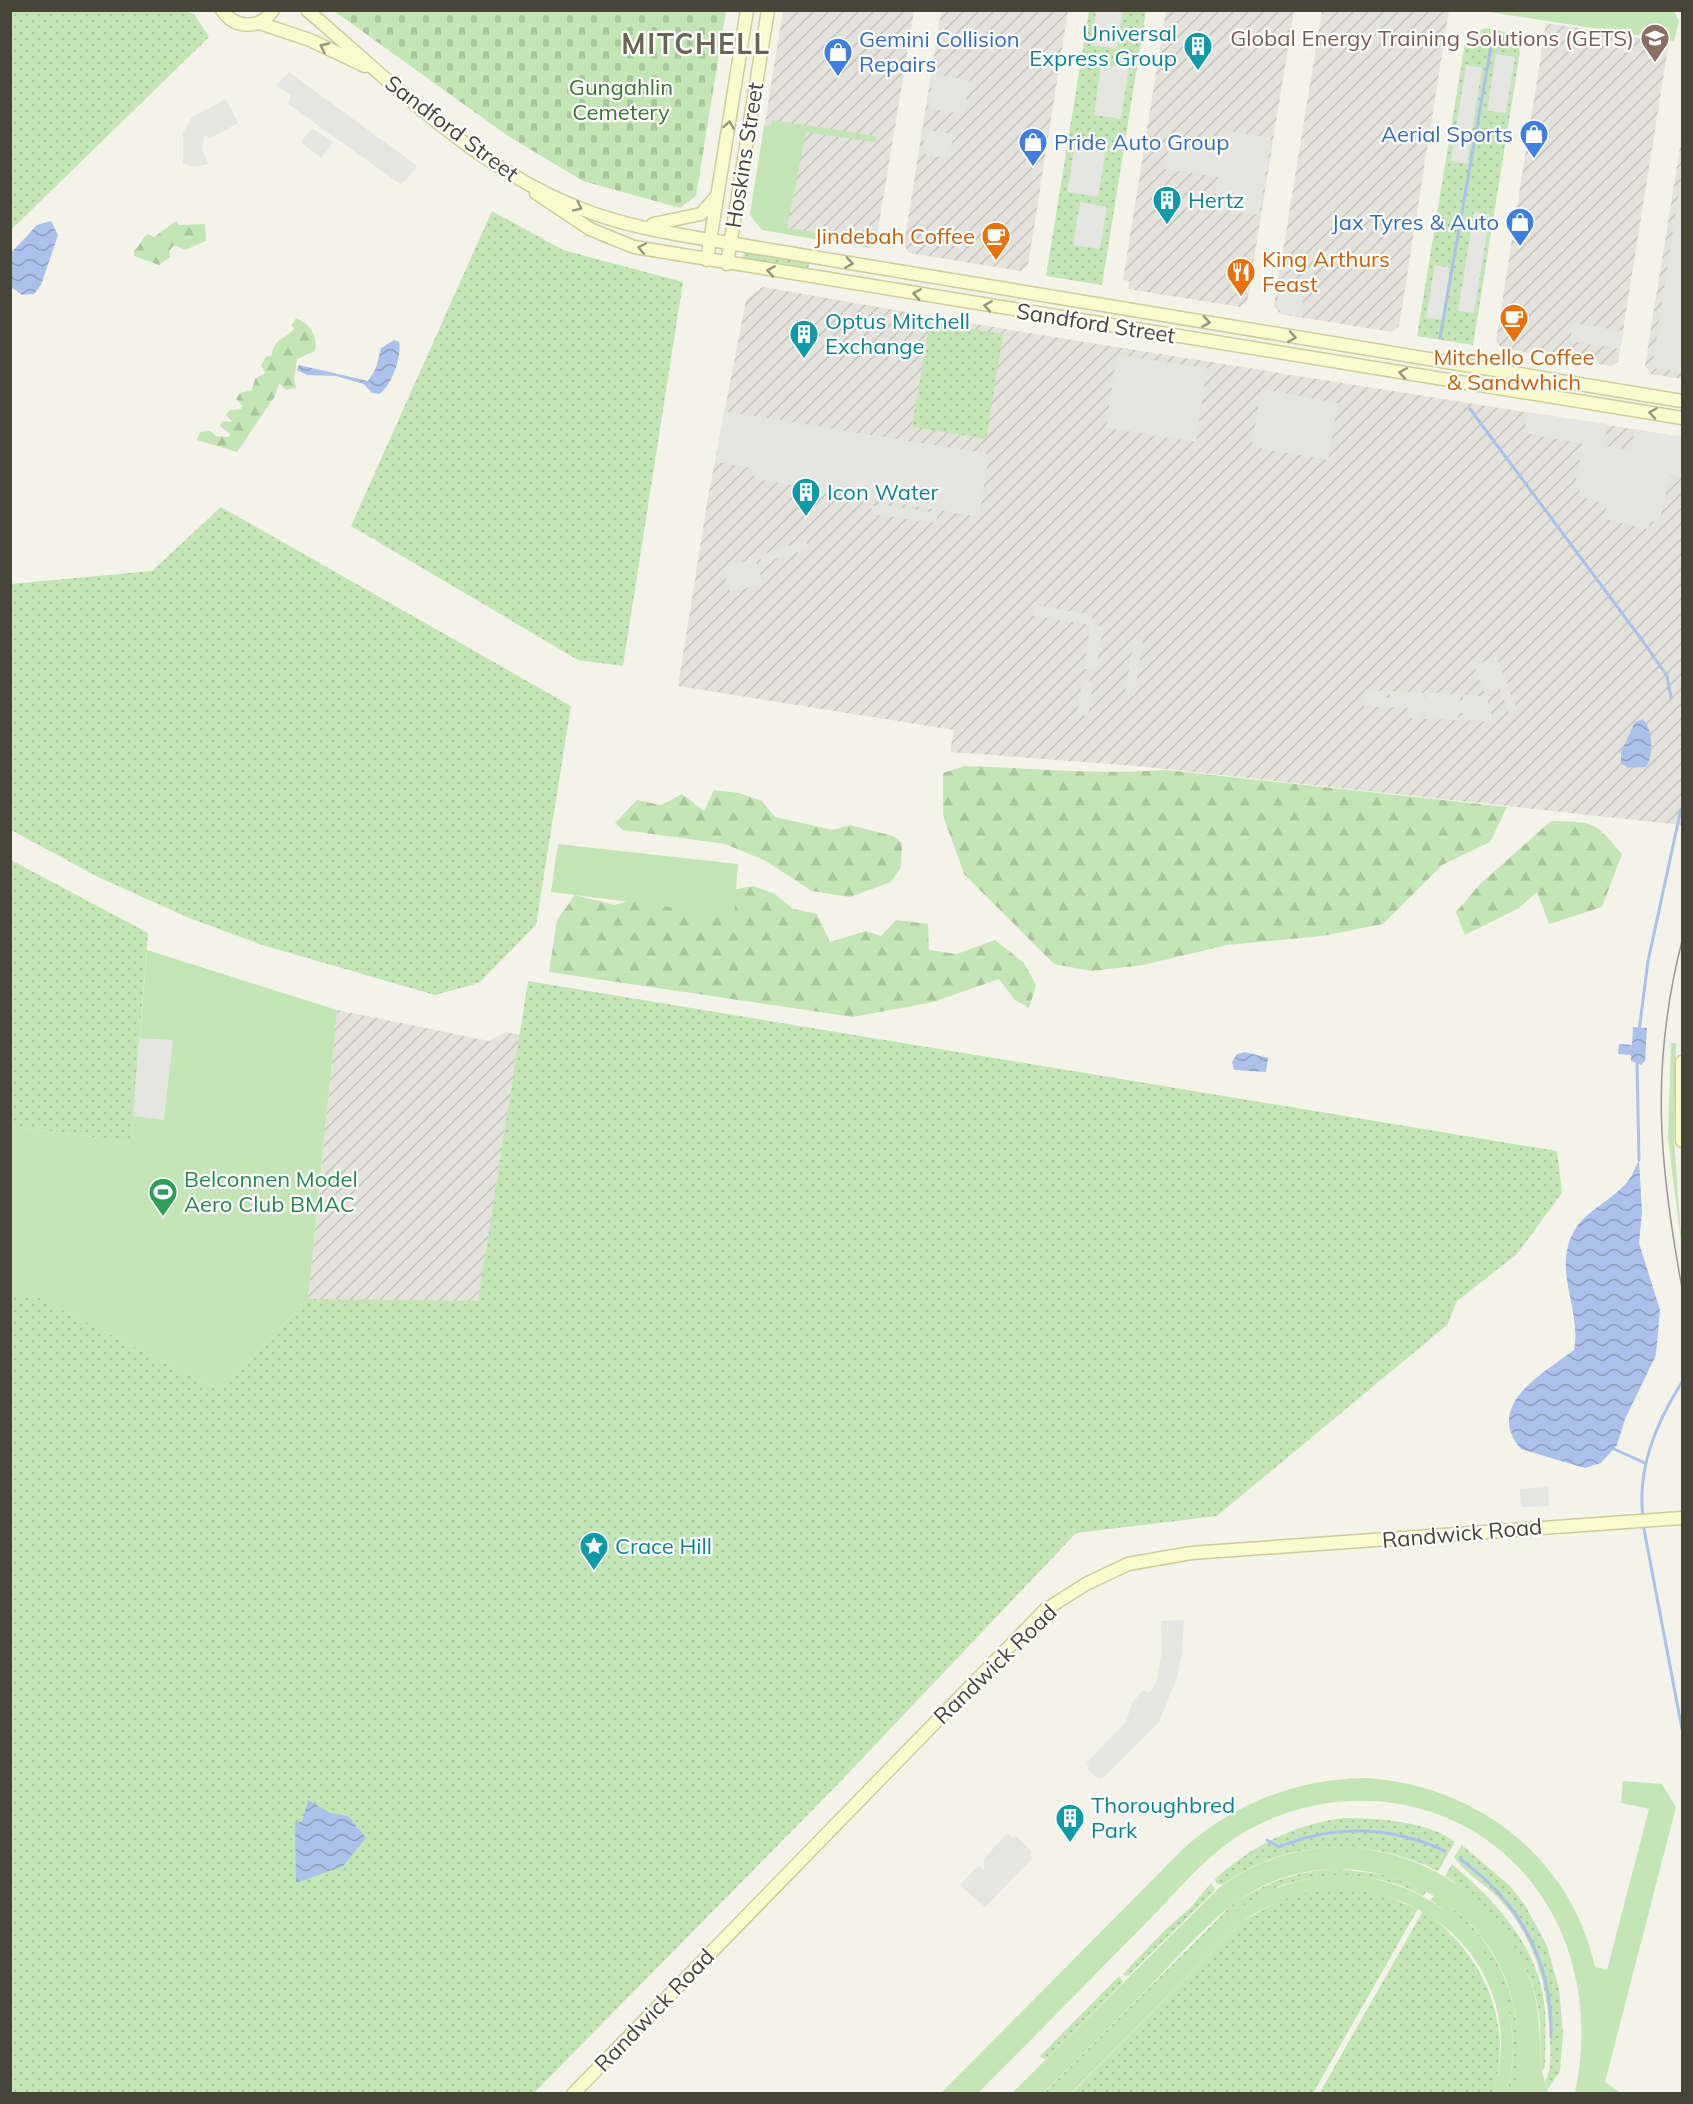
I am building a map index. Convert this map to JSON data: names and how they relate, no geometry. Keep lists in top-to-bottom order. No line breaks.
{"streets":{"main road":["Sandford Street","Hoskins Street","Randwick Road"]},"crossings":[["Sandford Street","Hoskins Street"]],"districts":["MITCHELL"],"parks":["Gungahlin Cemetery"],"places":{"school or university":["Global Energy Training Solutions (GETS)"],"building":["Universal Express Group","Hertz","Optus Mitchell Exchange","Icon Water","Thoroughbred Park"],"shop":["Gemini Collision Repairs","Aerial Sports","Pride Auto Group","Jax Tyres & Auto"],"cafe":["Jindebah Coffee","Mitchello Coffee & Sandwhich"],"restaurant":["King Arthurs Feast"],"sports":["Belconnen Model Aero Club BMAC"],"place":["Crace Hill"]}}
